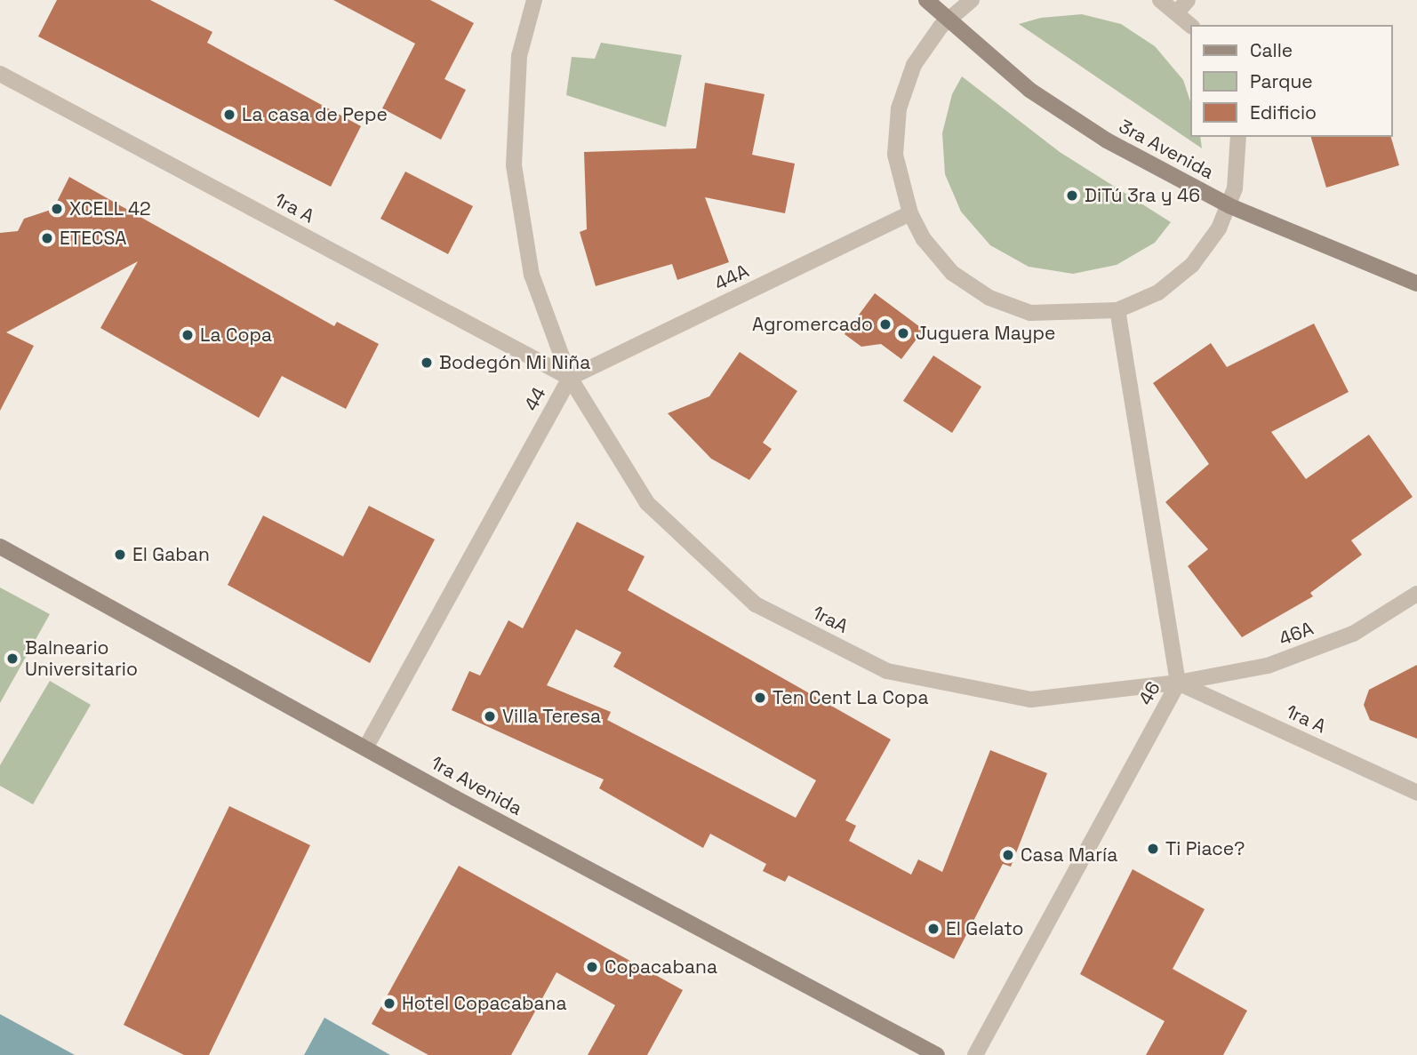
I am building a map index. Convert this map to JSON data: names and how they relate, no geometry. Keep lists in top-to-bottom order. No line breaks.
{"streets":{"street":["3ra Avenida","1ra A","44A","44","1raA","46A","46","1ra Avenida"]},"crossings":[["1ra A","44A"],["1ra A","44"],["1ra A","1raA"],["1ra A","46A"],["1ra A","46"],["44A","44"],["44A","1raA"],["44","1raA"],["44","1ra Avenida"],["1raA","46A"],["1raA","46"],["46A","46"]],"places":["La casa de Pepe","DiTú 3ra y 46","XCELL 42","ETECSA","Agromercado","Juguera Maype","La Copa","Bodegón Mi Niña","El Gaban","Balneario Universitario","Ten Cent La Copa","Villa Teresa","Ti Piace?","Casa María","El Gelato","Copacabana","Hotel Copacabana"],"legend":["Calle","Parque","Edificio"]}
